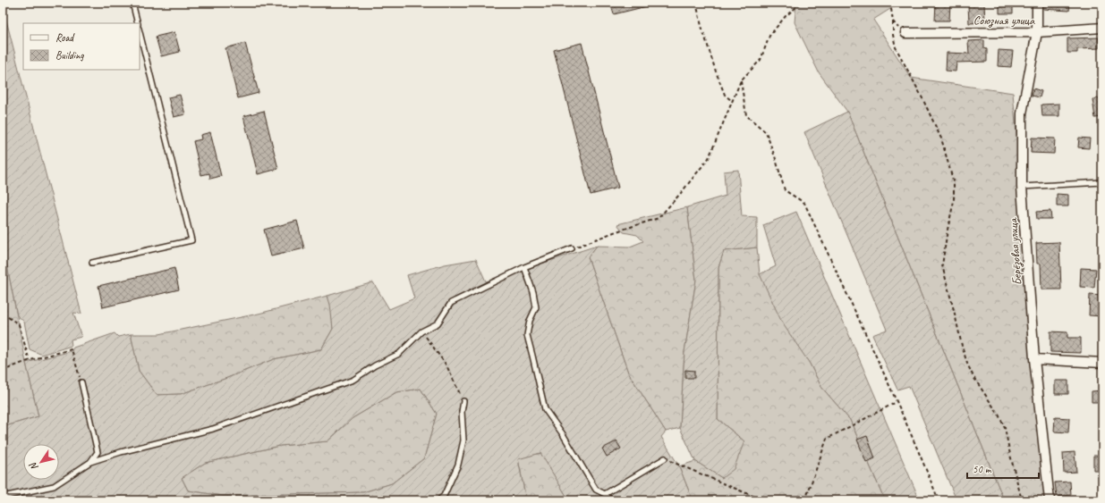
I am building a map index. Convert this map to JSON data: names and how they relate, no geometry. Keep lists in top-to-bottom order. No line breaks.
{"streets":{"street":["Союзная улица","Берёзовая улица"]},"crossings":[["Союзная улица","Берёзовая улица"]],"legend":["Road","Building"],"scale_bar":"50 m","north":"bottom left"}
